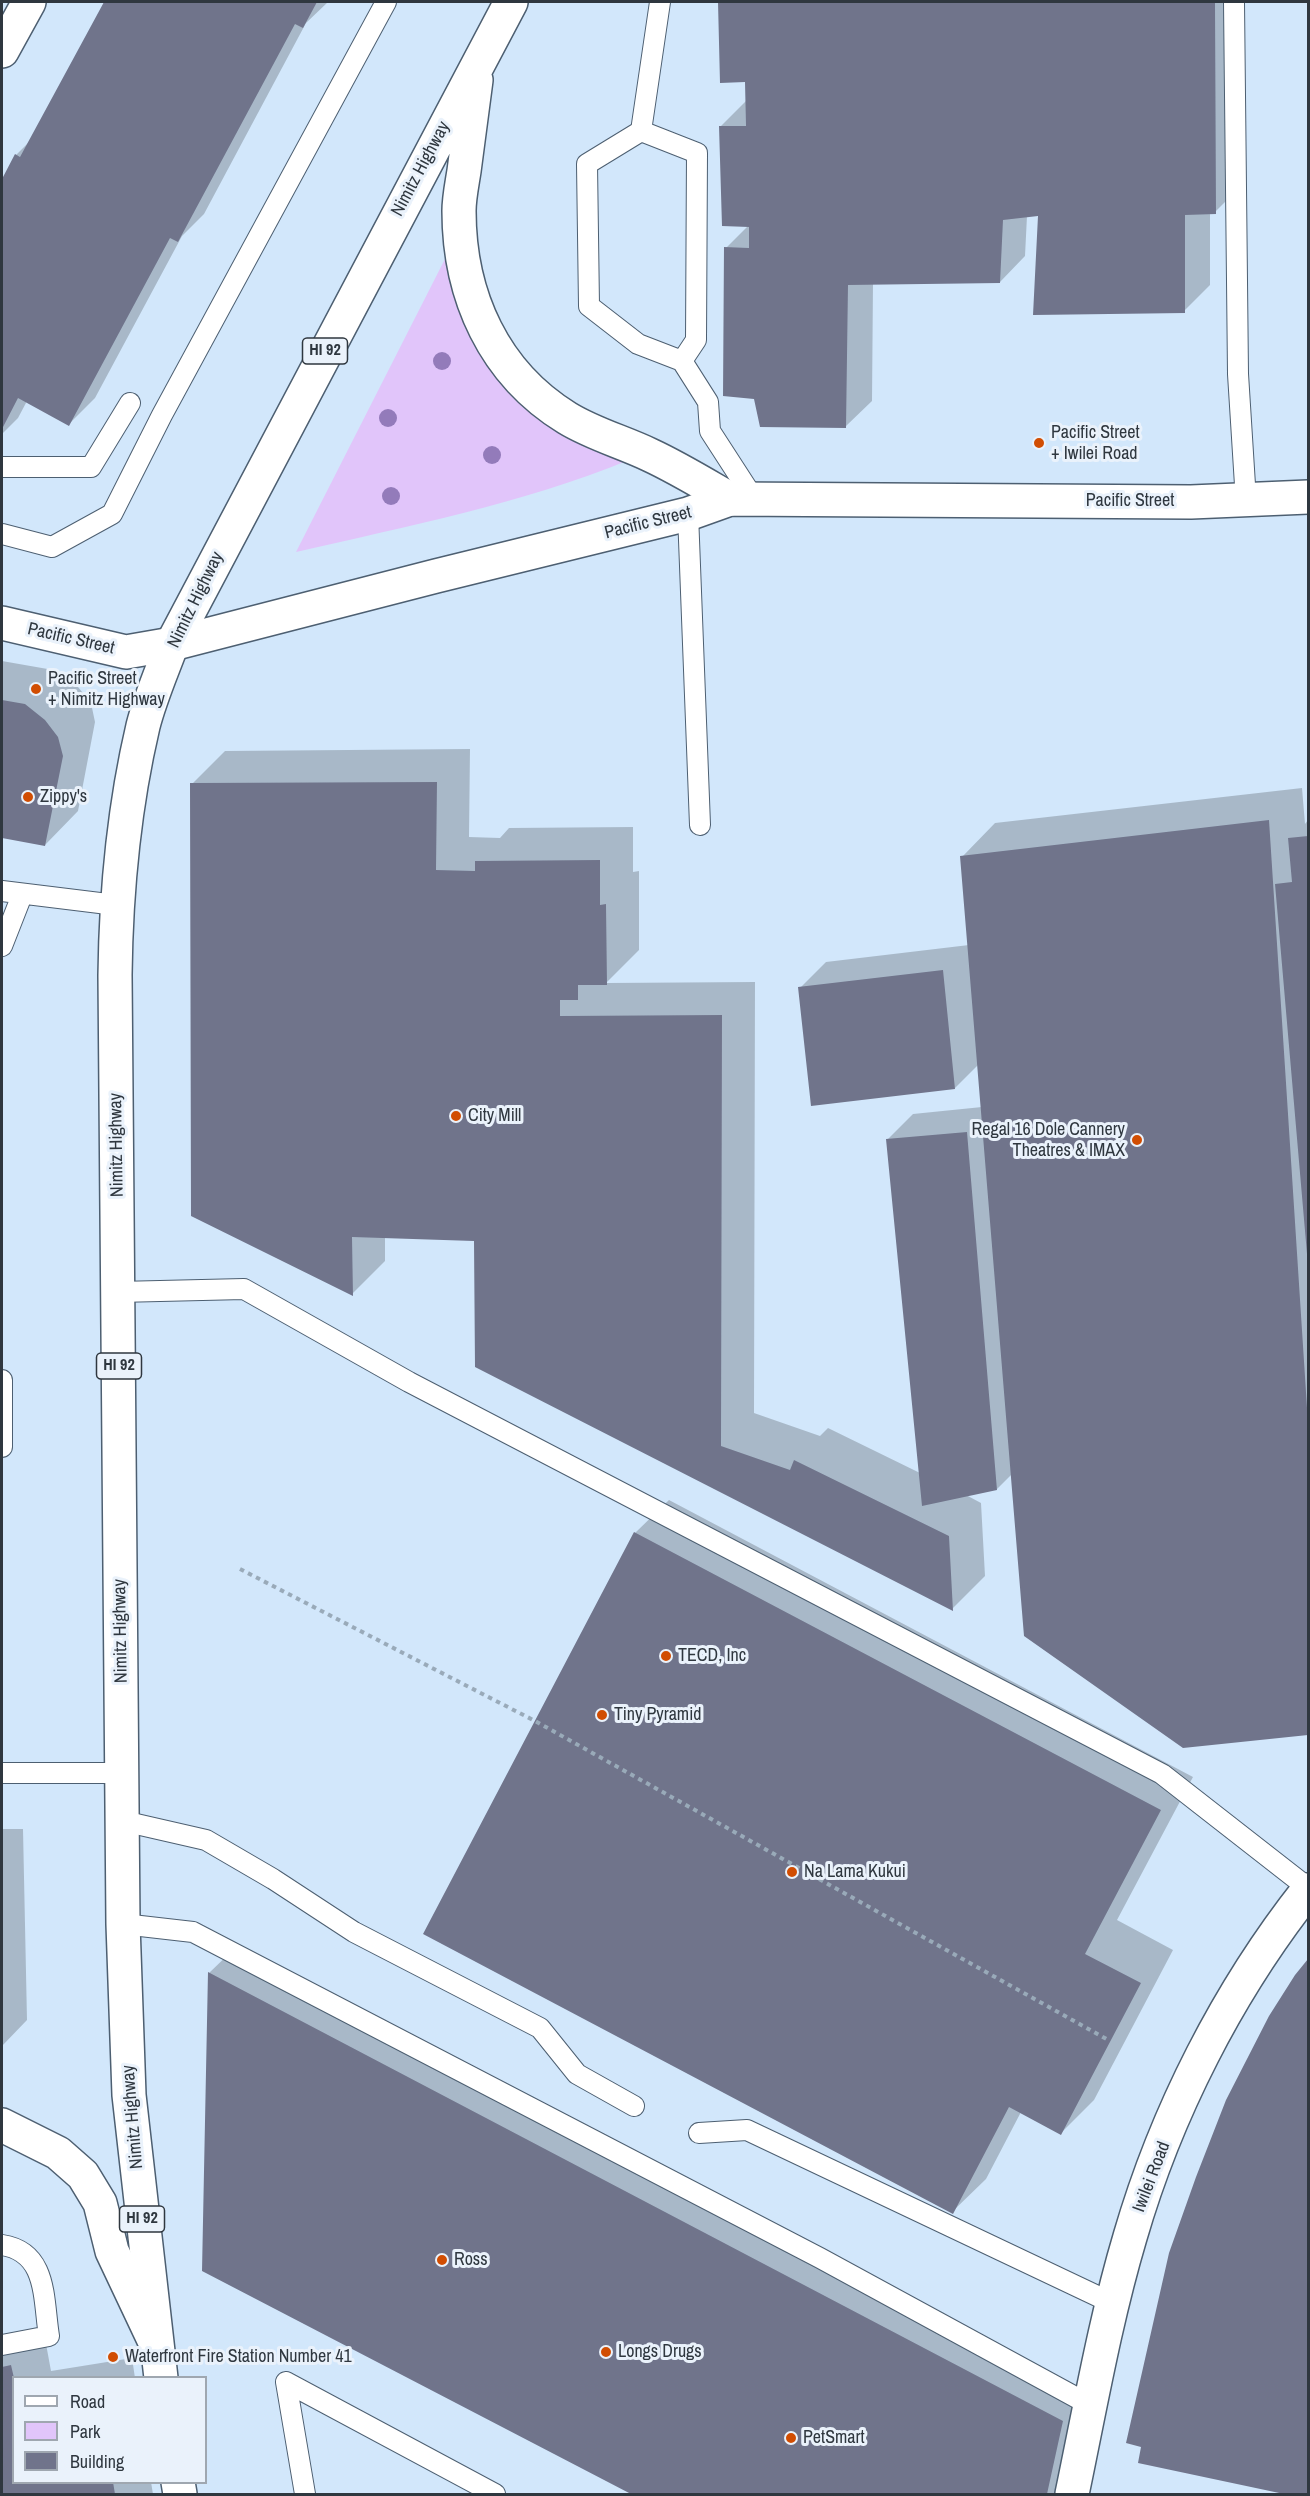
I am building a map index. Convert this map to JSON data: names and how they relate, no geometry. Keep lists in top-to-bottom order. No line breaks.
{"streets":{"main road":["Nimitz Highway","HI 92","Pacific Street","Iwilei Road"]},"crossings":[["Nimitz Highway","Pacific Street"]],"places":["Pacific Street + Iwilei Road","Pacific Street + Nimitz Highway","Zippy's","City Mill","Regal 16 Dole Cannery Theatres & IMAX","TECD, Inc","Tiny Pyramid","Na Lama Kukui","Ross","Longs Drugs","Waterfront Fire Station Number 41","PetSmart"],"legend":["Road","Park","Building"]}
